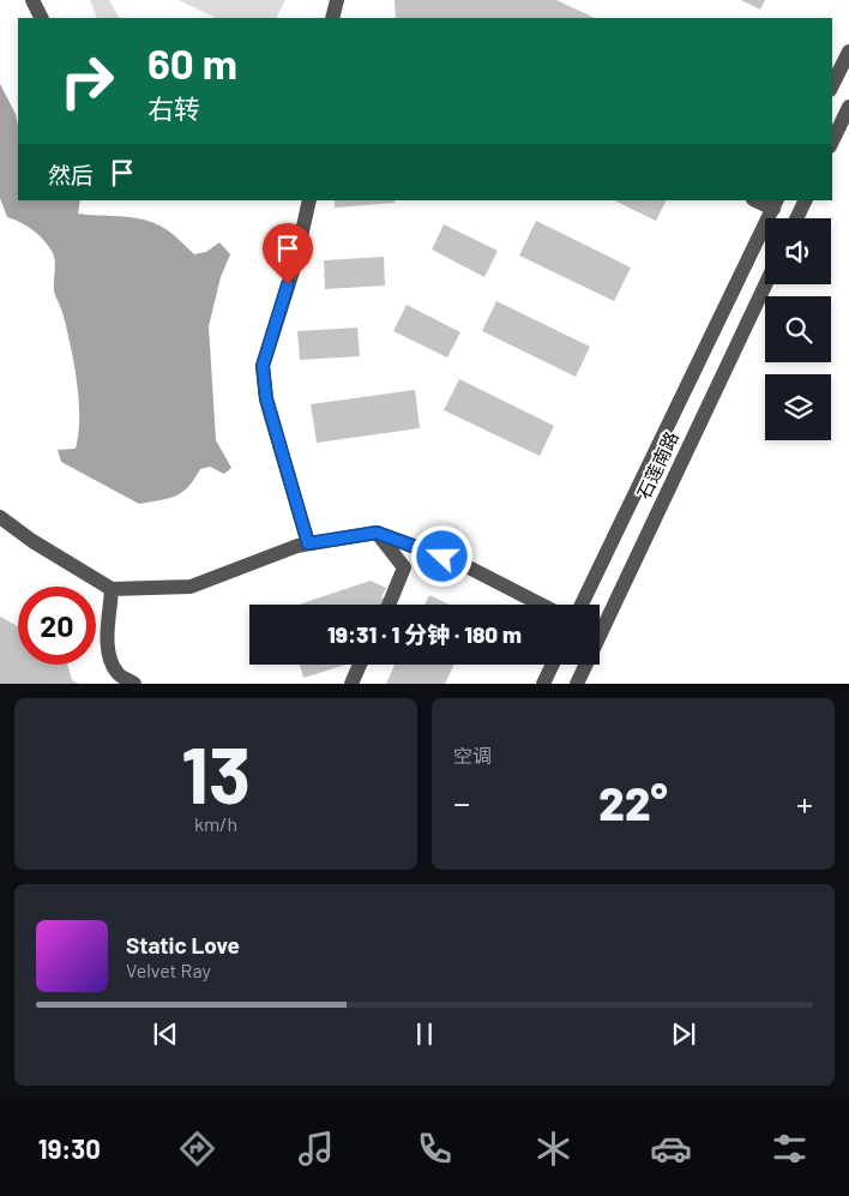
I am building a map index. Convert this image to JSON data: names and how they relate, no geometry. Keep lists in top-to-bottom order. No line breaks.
{"streets":{"street":["石莲南路"]},"page":{"turn":["60 m","右转"],"then":"然后","limit":"20","trip":"19:31 · 1 分钟 · 180 m","tile":[["13","km/h"],"空调"],"heat":["−","22°","+"],"song":["Static Love","Velvet Ray"],"tabs":"19:30"}}
